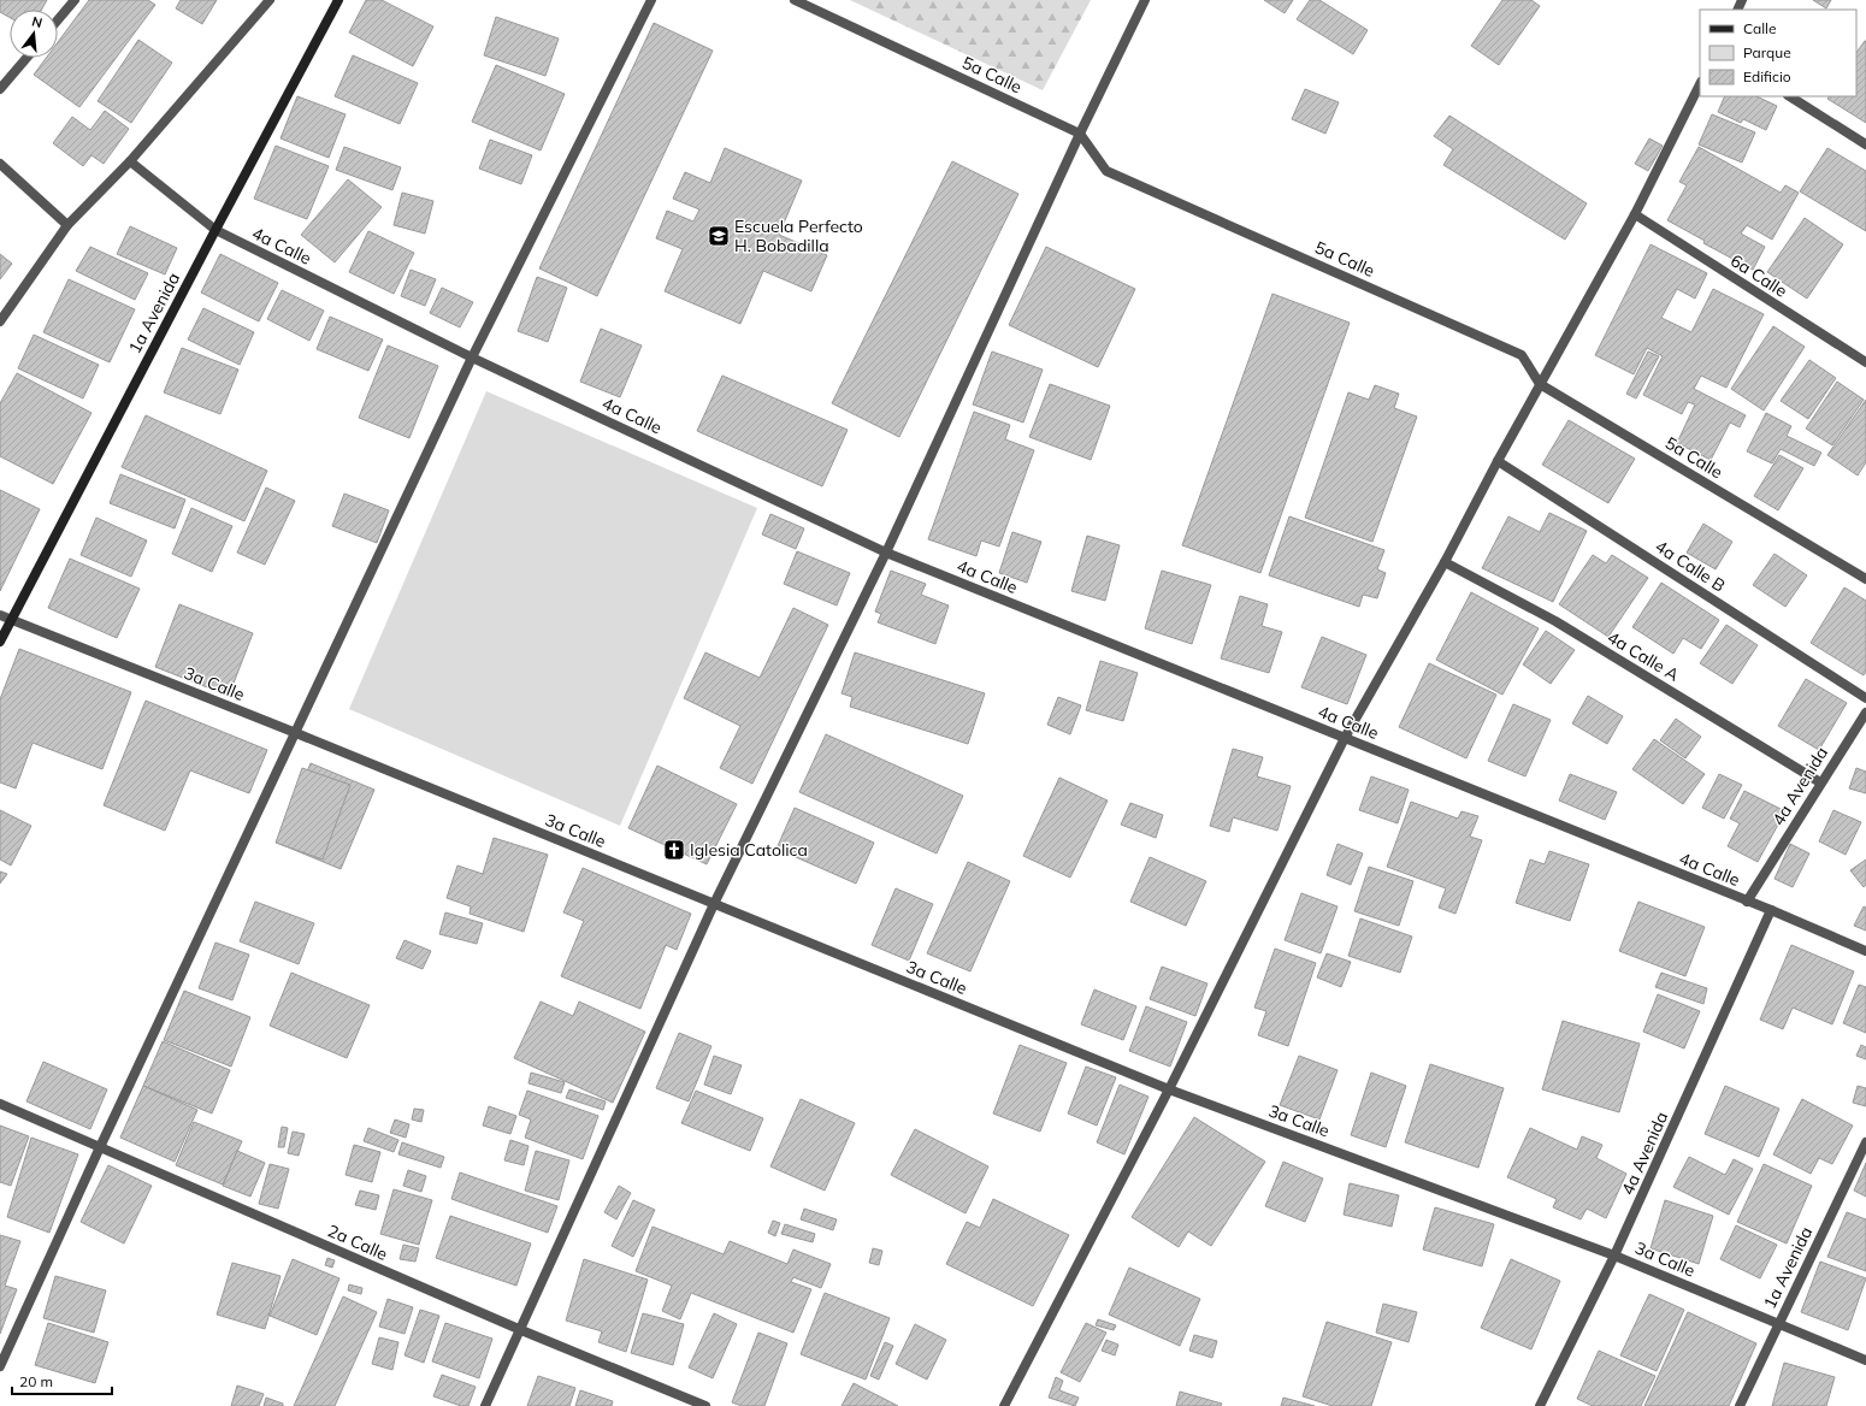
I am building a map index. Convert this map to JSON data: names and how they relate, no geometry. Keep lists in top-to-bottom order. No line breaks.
{"streets":{"street":["5a Calle","4a Calle","6a Calle","1a Avenida","4a Calle B","4a Calle A","3a Calle","4a Avenida","2a Calle"]},"crossings":[["4a Calle","1a Avenida"],["4a Calle","4a Avenida"],["1a Avenida","3a Calle"],["4a Calle A","4a Avenida"],["3a Calle","4a Avenida"]],"places":{"school or university":["Escuela Perfecto H. Bobadilla"],"church":["Iglesia Catolica"]},"legend":["Calle","Parque","Edificio"],"scale_bar":"20 m","north":"top"}
